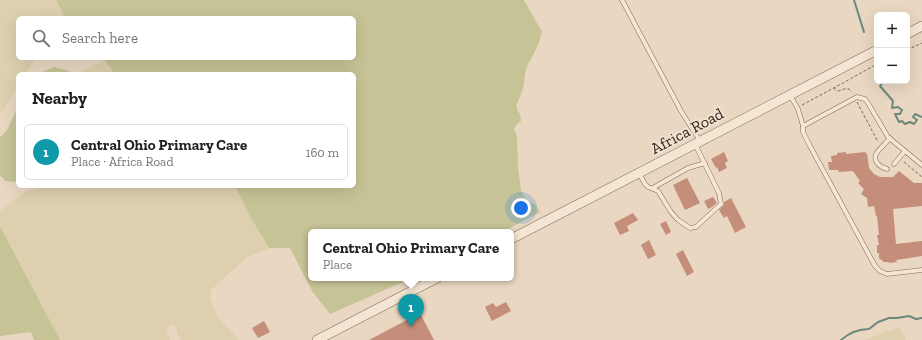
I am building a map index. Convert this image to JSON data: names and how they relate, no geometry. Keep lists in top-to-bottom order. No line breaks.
{"streets":{"street":["Africa Road"]},"page":{"map_buttons":["+","−"],"search":"Search here","heading":"Nearby","list":[{"mark":"1","name":"Central Ohio Primary Care","note":"Place · Africa Road","value":"160 m"}],"popup":["Central Ohio Primary Care","Place"],"pins":"1"}}
